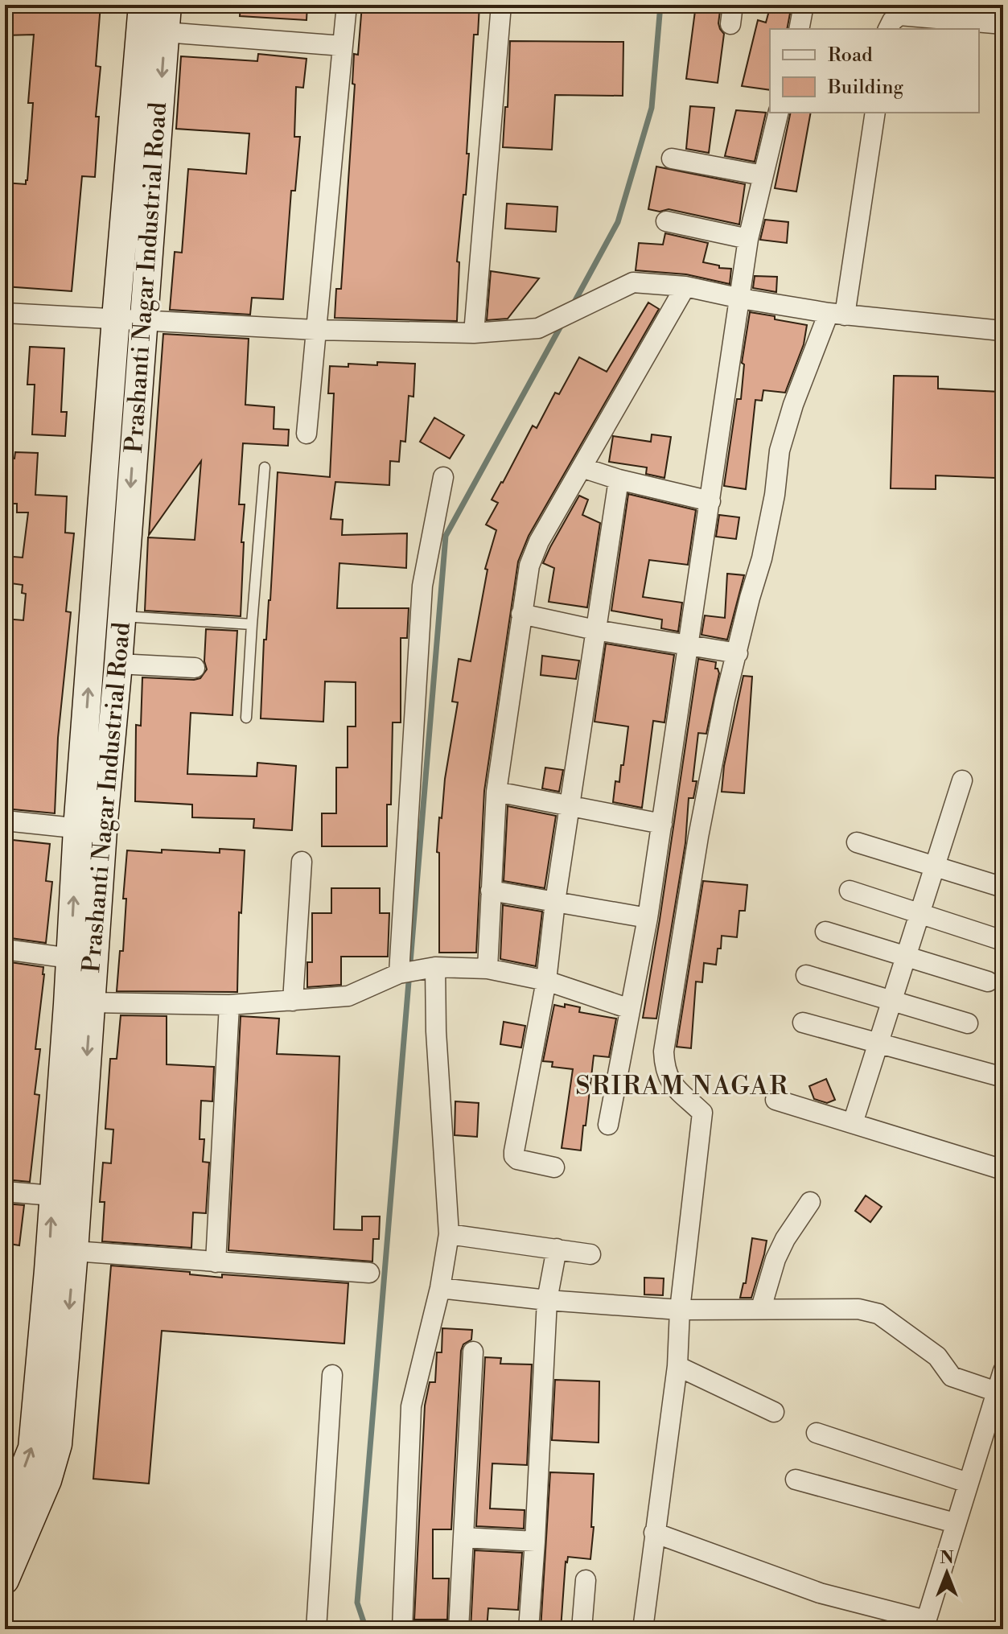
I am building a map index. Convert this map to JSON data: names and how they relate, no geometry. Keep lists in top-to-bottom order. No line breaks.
{"streets":{"street":["Prashanti Nagar Industrial Road"]},"districts":["SRIRAM NAGAR"],"legend":["Road","Building"],"north":"top"}
